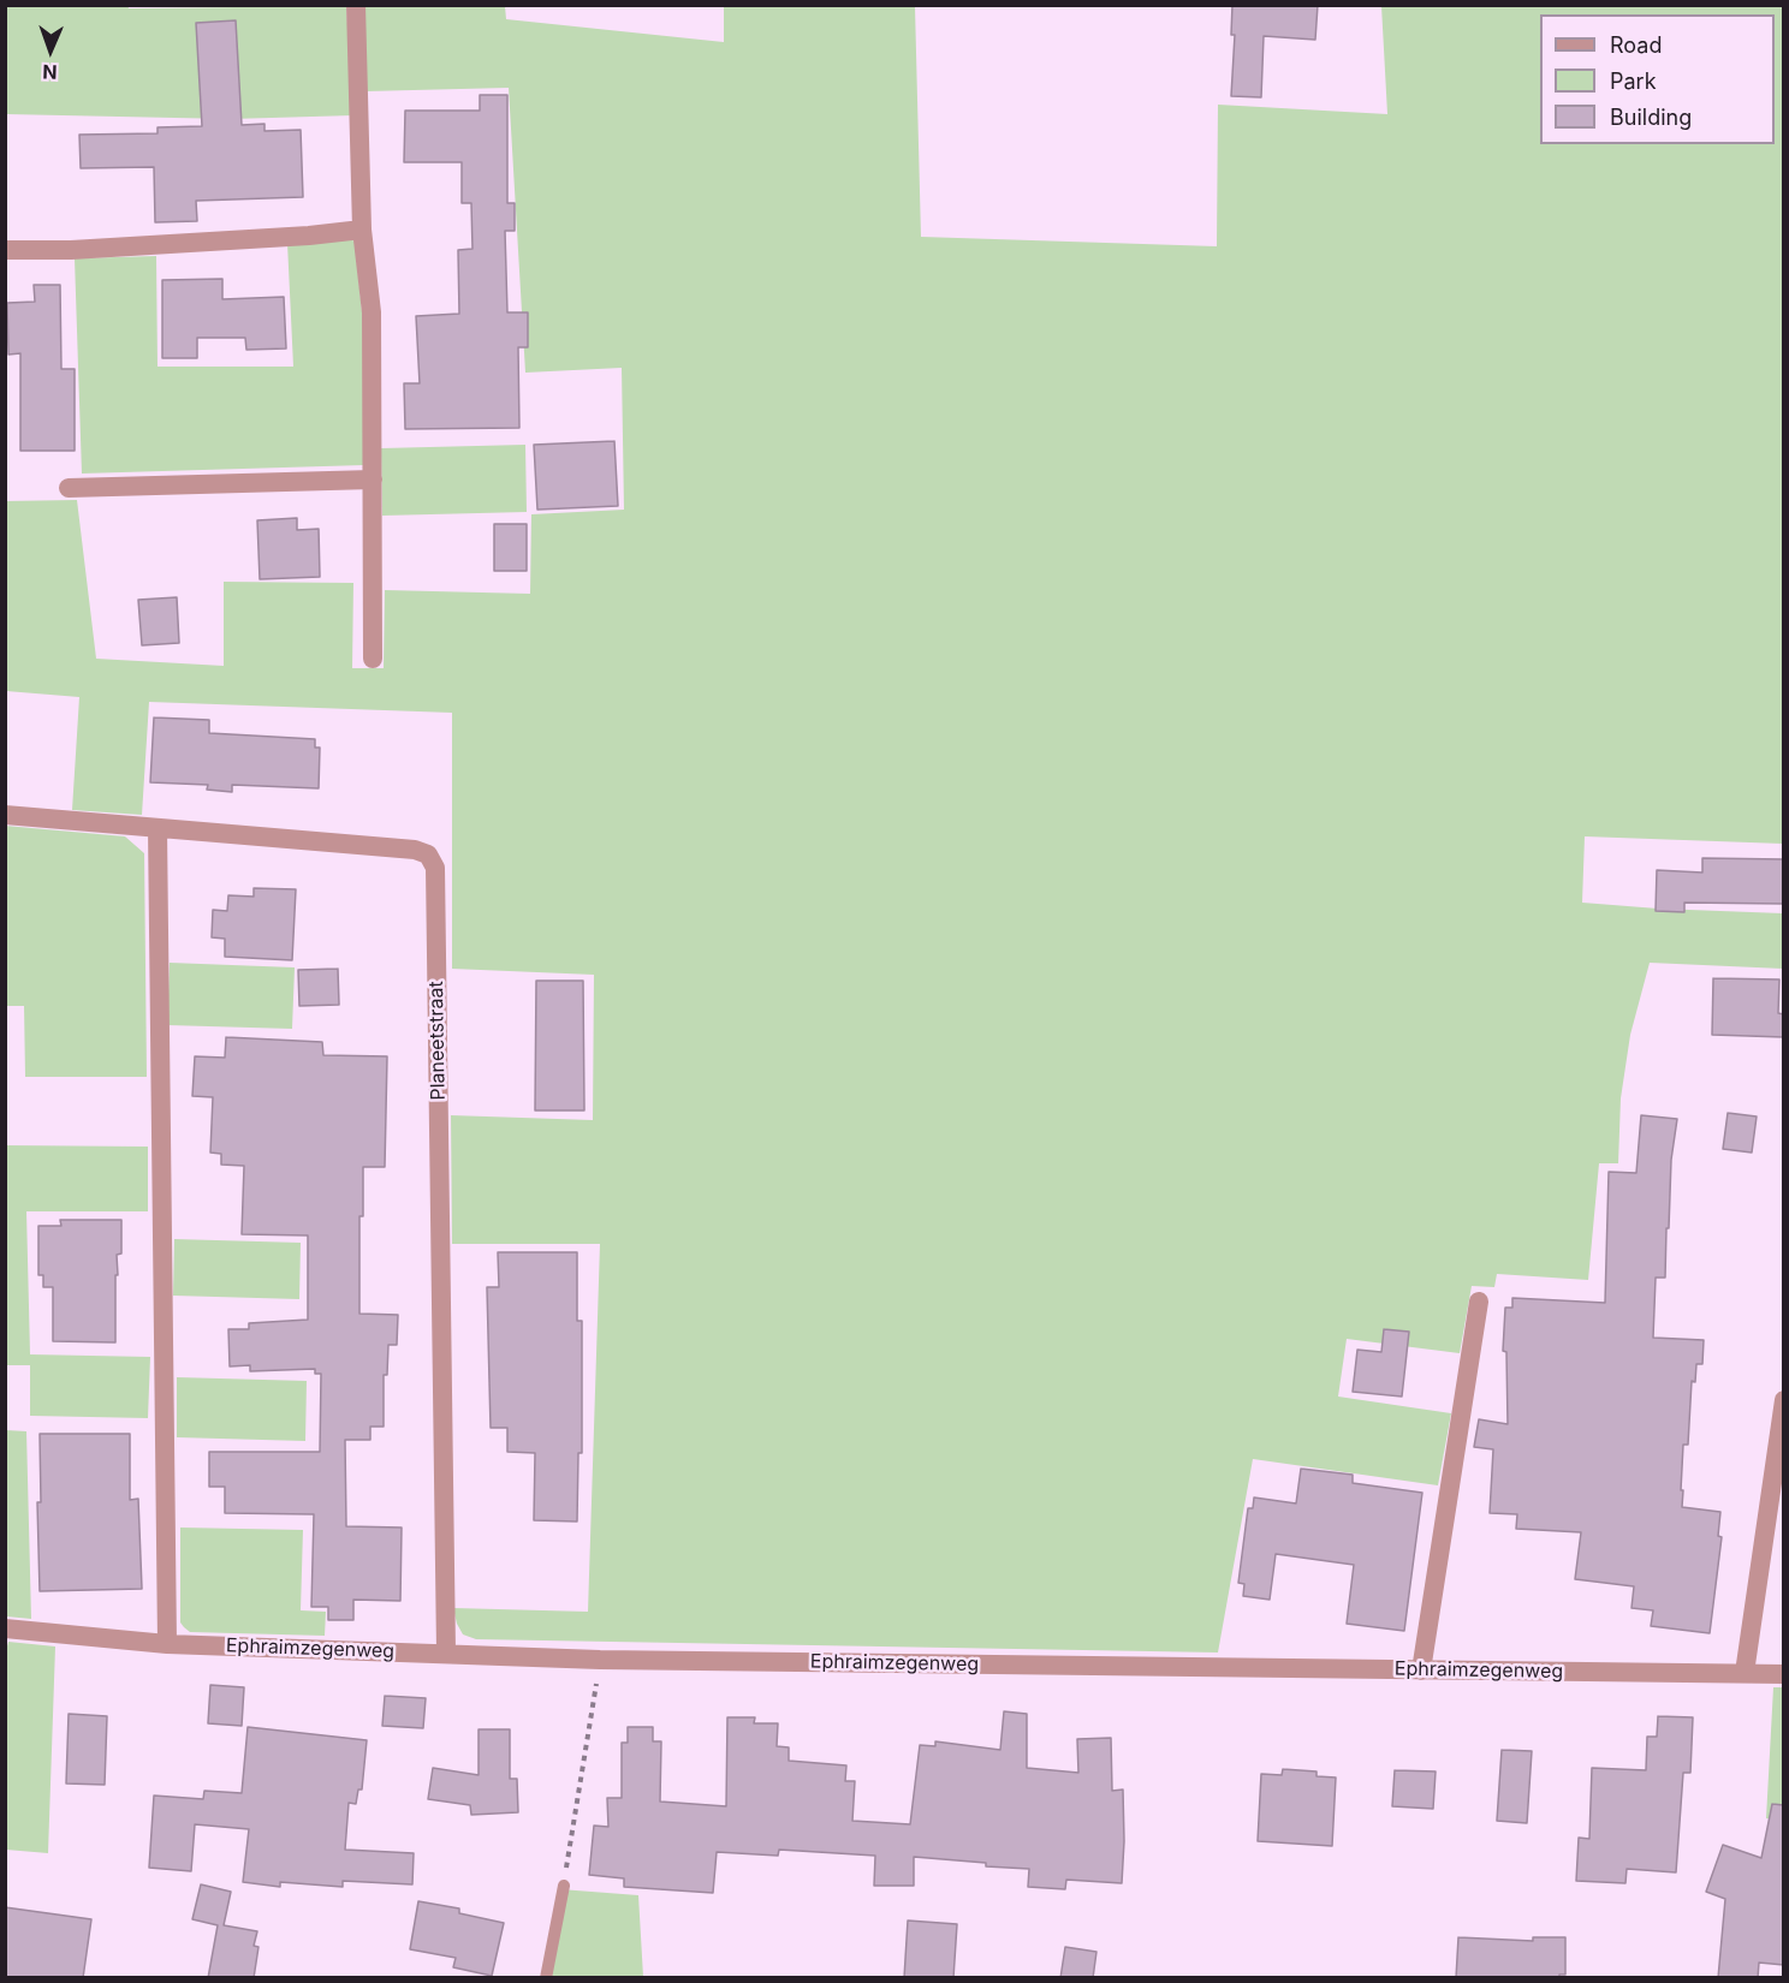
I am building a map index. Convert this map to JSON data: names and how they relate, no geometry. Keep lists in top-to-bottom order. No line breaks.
{"streets":{"street":["Planeetstraat","Ephraimzegenweg"]},"crossings":[["Planeetstraat","Ephraimzegenweg"]],"legend":["Road","Park","Building"],"north":"bottom"}
